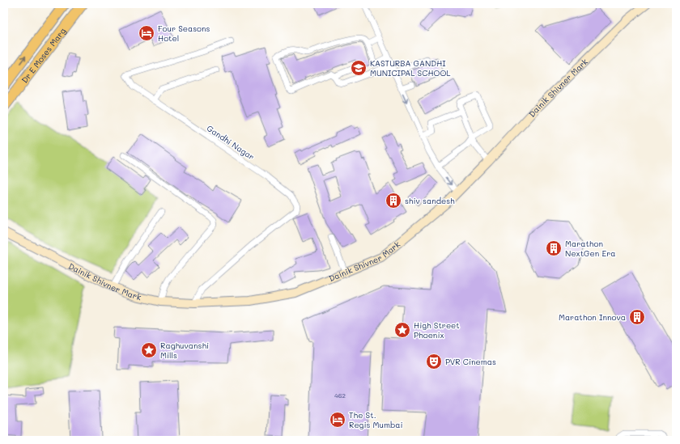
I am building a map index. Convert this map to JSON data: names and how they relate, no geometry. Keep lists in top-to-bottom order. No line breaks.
{"streets":{"main road":["Dr E Moses Marg","Dainik Shivner Mark"],"street":["Gandhi Nagar"]},"crossings":[["Dainik Shivner Mark","Gandhi Nagar"]],"places":{"hotel":["Four Seasons Hotel","The St. Regis Mumbai"],"school or university":["KASTURBA GANDHI MUNICIPAL SCHOOL"],"building":["shiv sandesh","Marathon NextGen Era","Marathon Innova"],"place":["High Street Phoenix","Raghuvanshi Mills"],"theatre":["PVR Cinemas"]},"house_numbers":["462"]}
